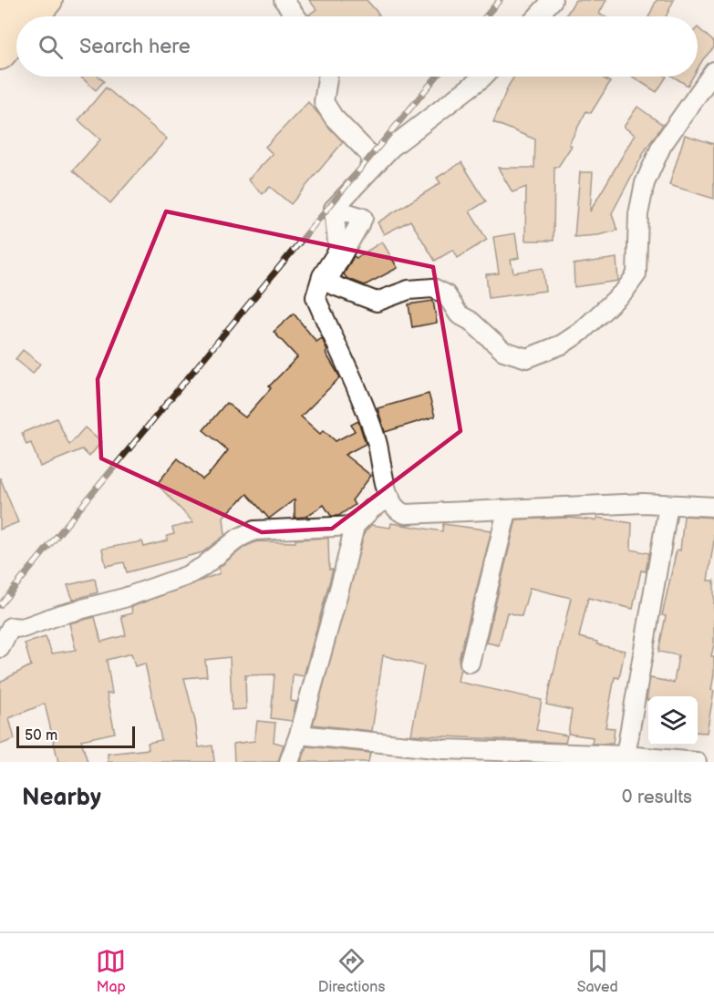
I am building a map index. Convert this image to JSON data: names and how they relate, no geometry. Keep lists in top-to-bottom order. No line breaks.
{"scale_bar":"50 m","page":{"search":"Search here","scale":"50 m","heading":["Nearby","0 results"],"nav":["Map","Directions","Saved"]}}
